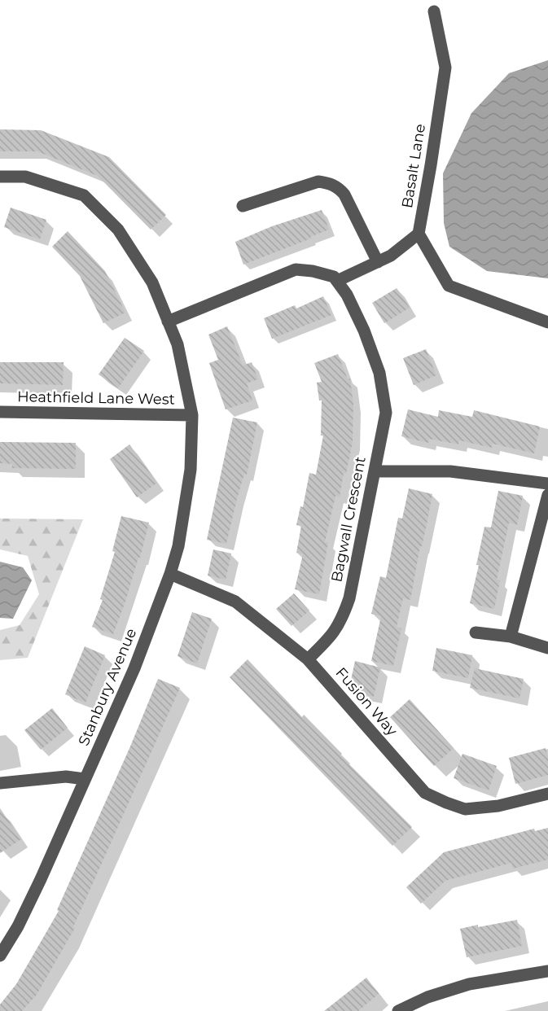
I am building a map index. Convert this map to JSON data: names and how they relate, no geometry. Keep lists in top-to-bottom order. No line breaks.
{"streets":{"street":["Basalt Lane","Heathfield Lane West","Bagwall Crescent","Stanbury Avenue","Fusion Way"]},"crossings":[["Heathfield Lane West","Stanbury Avenue"],["Bagwall Crescent","Fusion Way"],["Stanbury Avenue","Fusion Way"]]}
